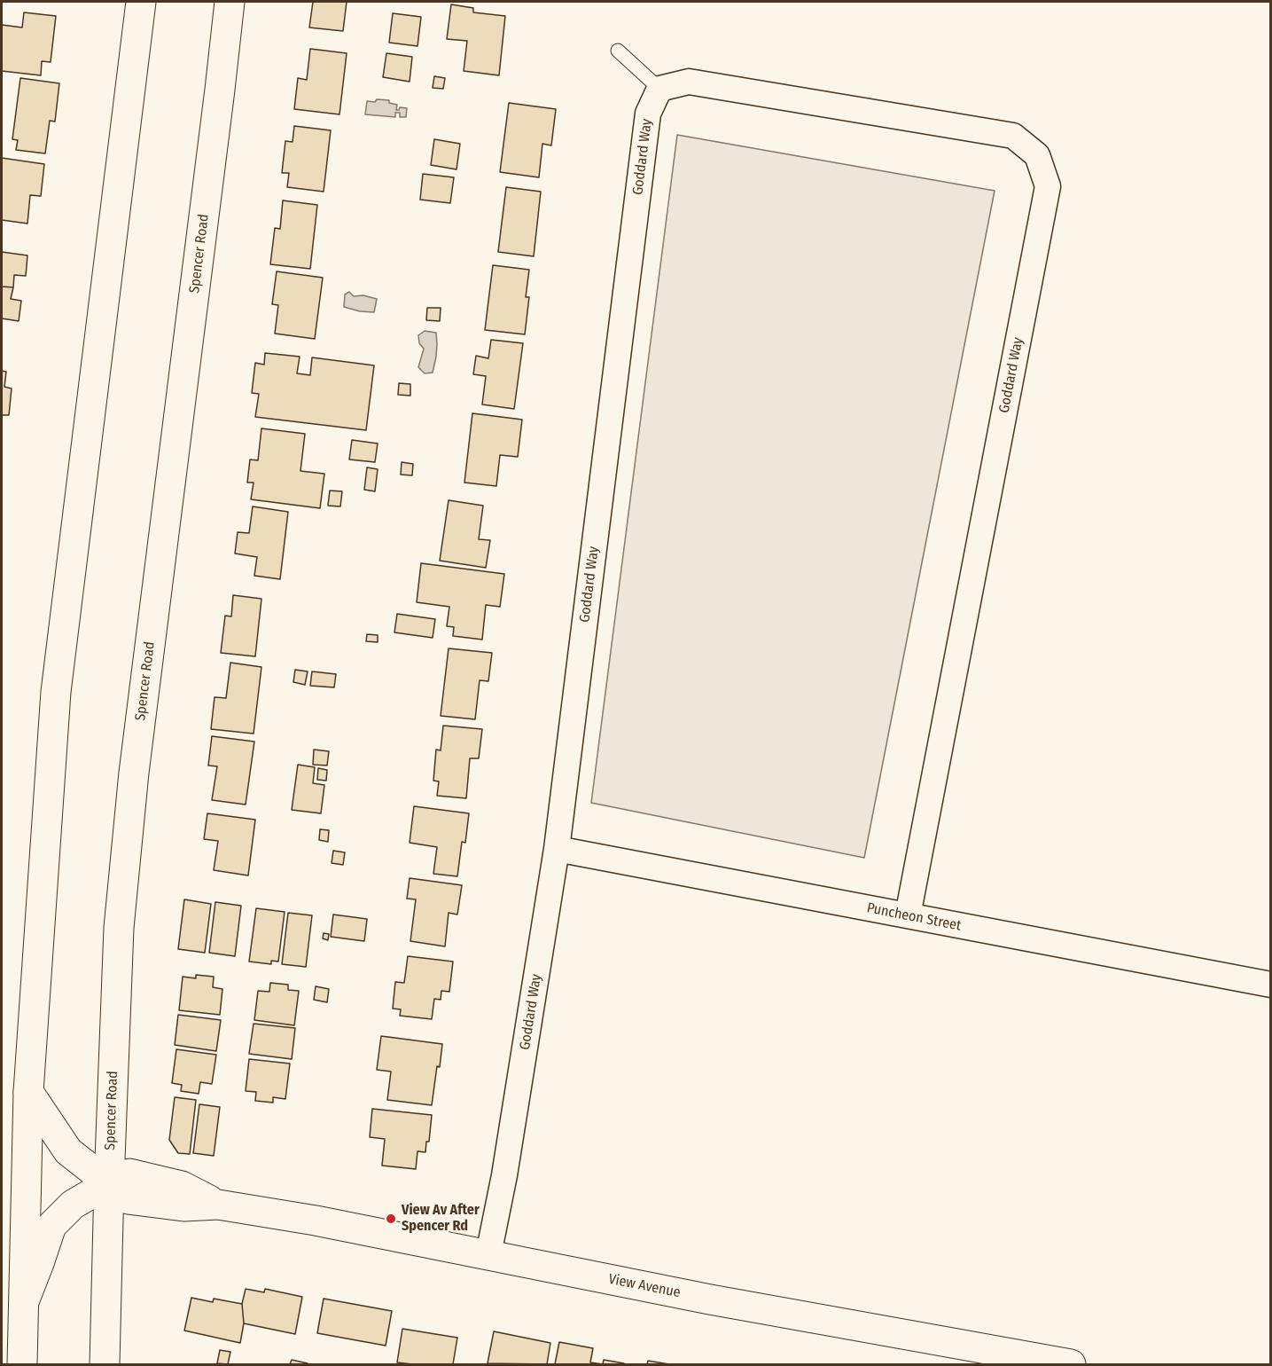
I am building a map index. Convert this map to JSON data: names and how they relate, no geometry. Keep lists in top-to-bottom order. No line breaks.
{"streets":{"main road":["Spencer Road","View Avenue"],"street":["Goddard Way","Puncheon Street"]},"crossings":[["Goddard Way","Puncheon Street"],["Goddard Way","View Avenue"],["Spencer Road","View Avenue"]],"places":["View Av After Spencer Rd"]}
